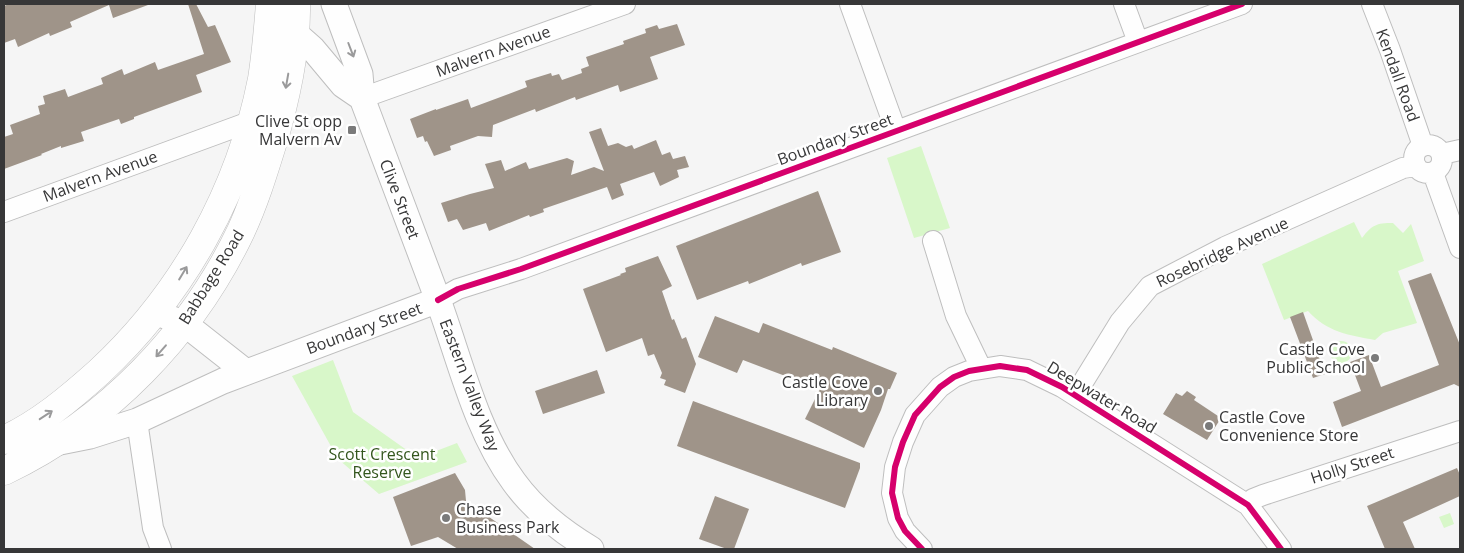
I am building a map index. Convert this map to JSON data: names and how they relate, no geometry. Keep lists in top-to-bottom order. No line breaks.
{"streets":{"highway":["Boundary Street","Babbage Road"],"main road":["Clive Street","Eastern Valley Way"],"street":["Malvern Avenue","Kendall Road","Rosebridge Avenue","Deepwater Road","Holly Street"]},"crossings":[["Malvern Avenue","Clive Street"],["Malvern Avenue","Babbage Road"],["Boundary Street","Clive Street"],["Boundary Street","Babbage Road"],["Boundary Street","Eastern Valley Way"],["Clive Street","Eastern Valley Way"],["Rosebridge Avenue","Deepwater Road"],["Deepwater Road","Holly Street"]],"parks":["Scott Crescent Reserve"],"places":{"transit":["Clive St opp Malvern Av"],"other":["Castle Cove Public School","Castle Cove Library","Castle Cove Convenience Store","Chase Business Park"]}}
